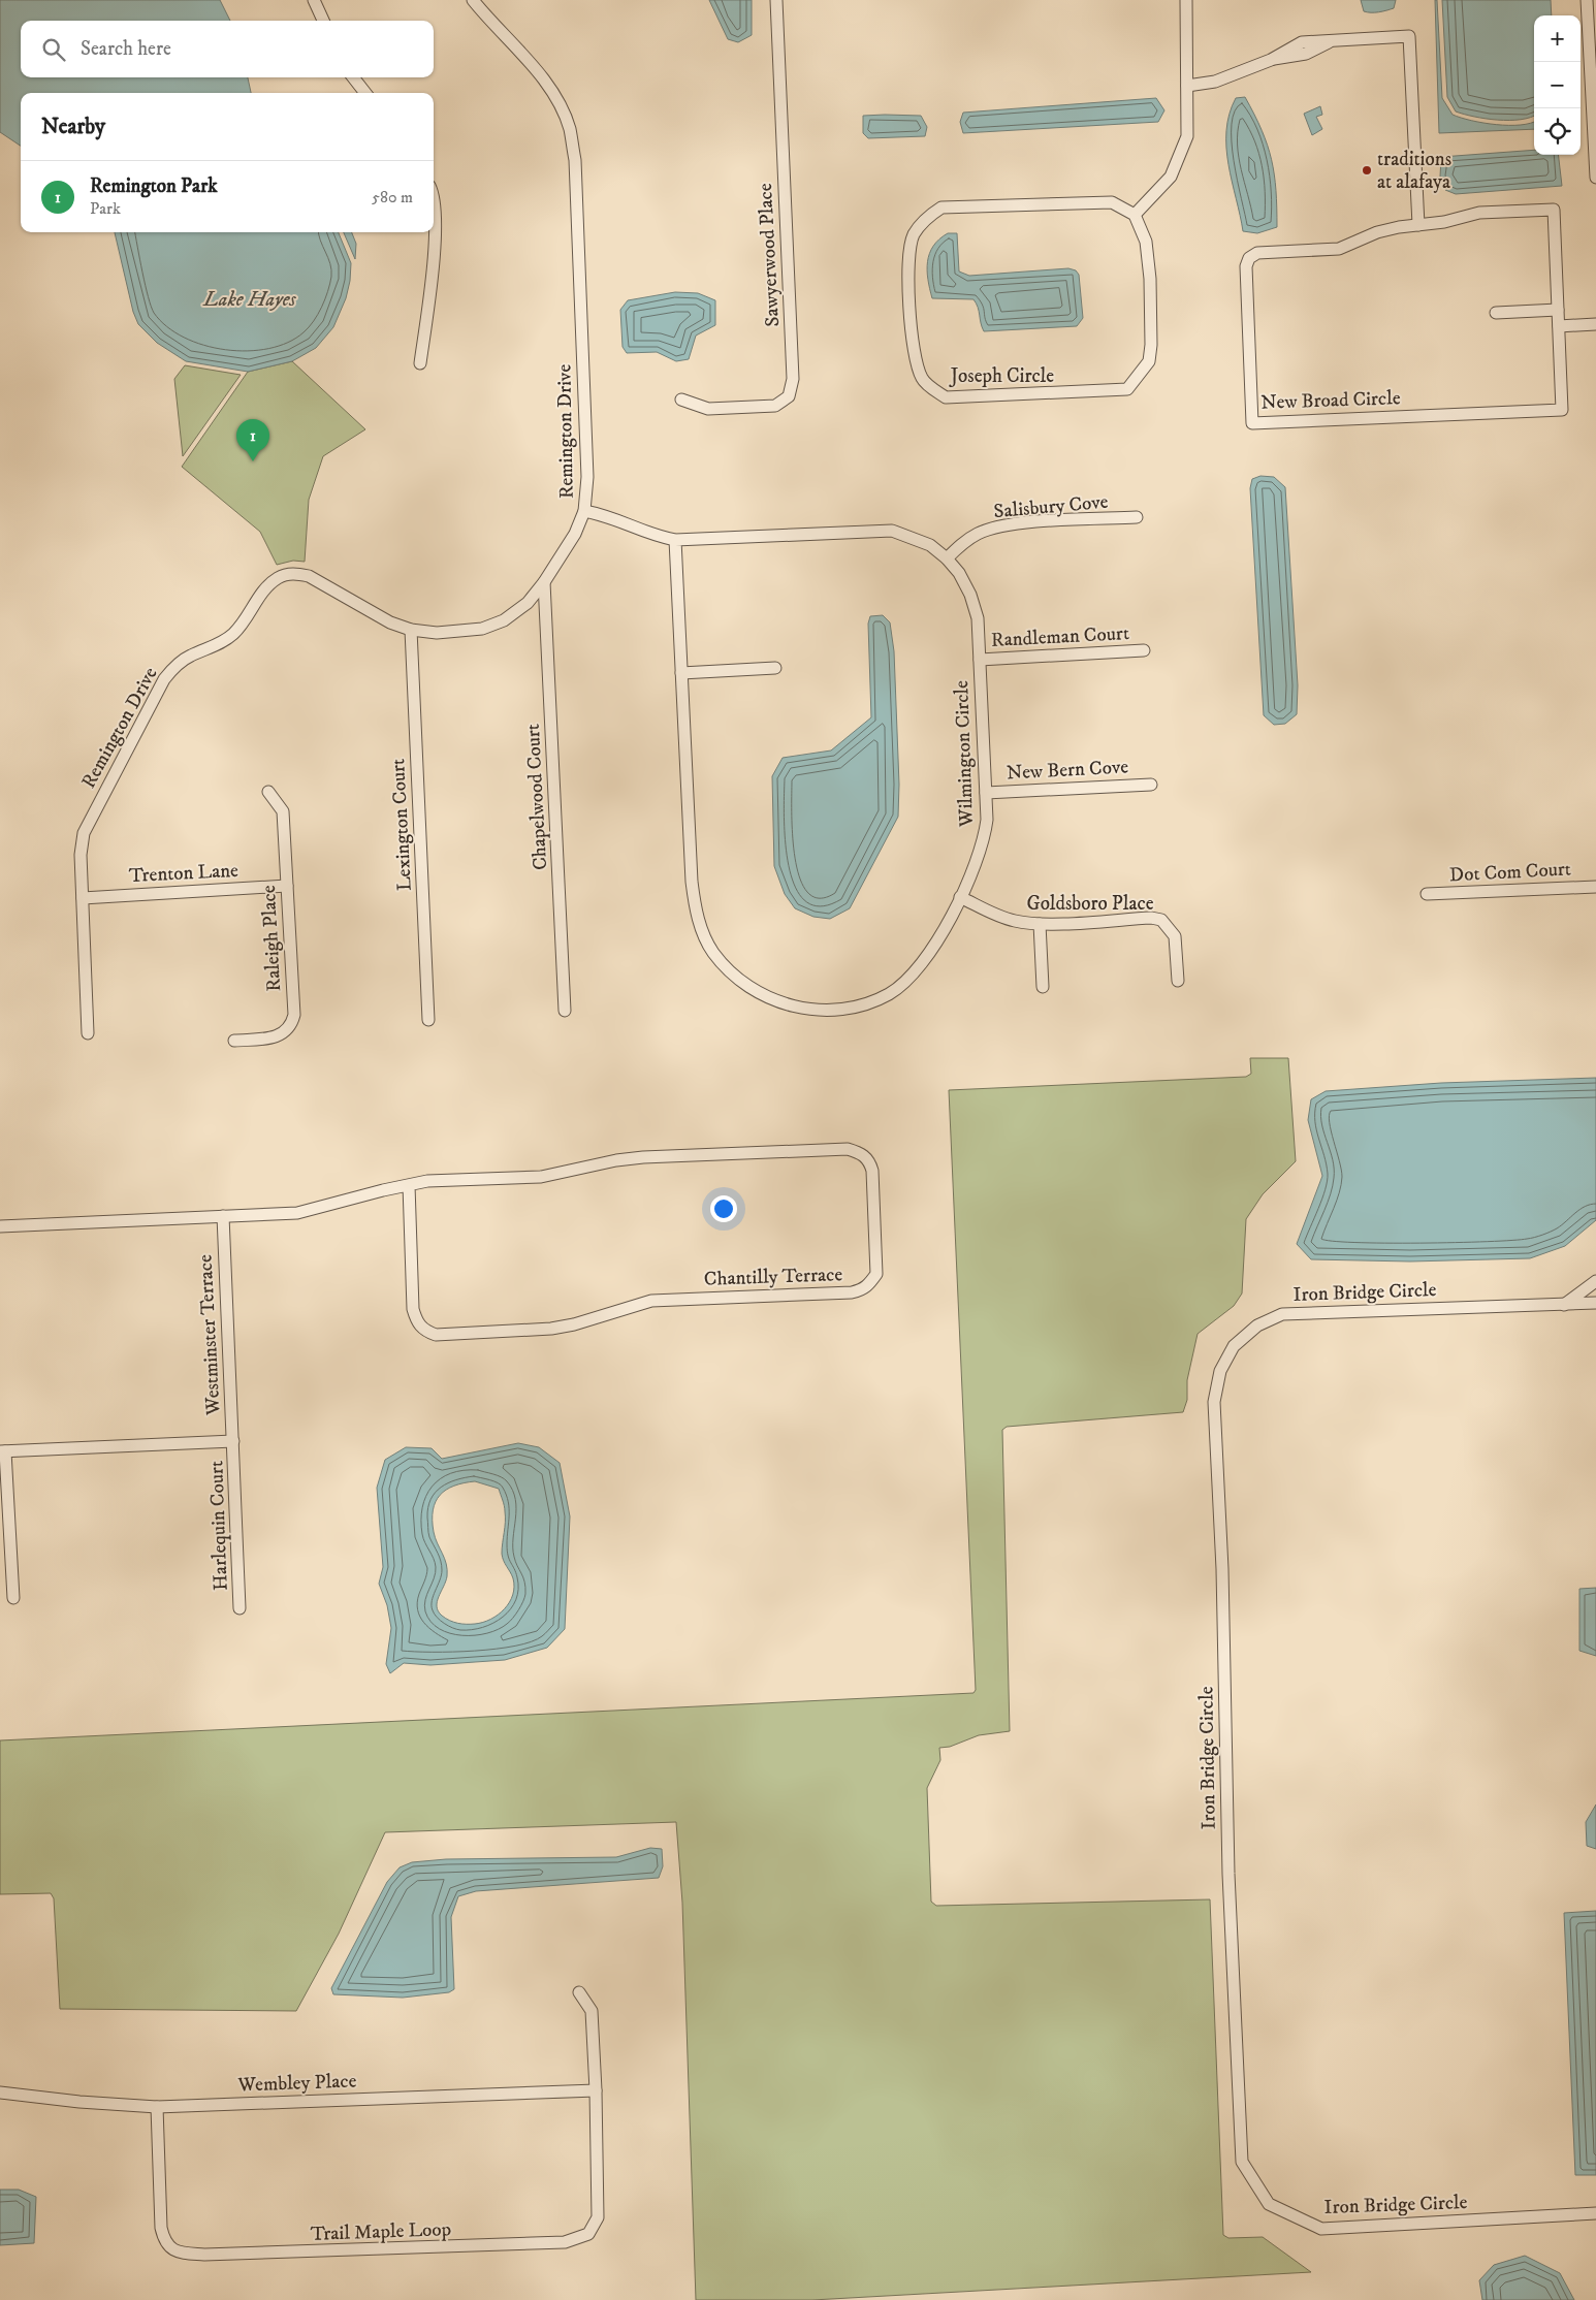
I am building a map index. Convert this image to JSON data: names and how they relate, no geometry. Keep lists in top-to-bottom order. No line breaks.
{"streets":{"street":["Sawyerwood Place","Joseph Circle","New Broad Circle","Remington Drive","Salisbury Cove","Randleman Court","Wilmington Circle","New Bern Cove","Chapelwood Court","Lexington Court","Dot Com Court","Trenton Lane","Goldsboro Place","Raleigh Place","Chantilly Terrace","Iron Bridge Circle","Westminster Terrace","Harlequin Court","Wembley Place","Trail Maple Loop"]},"crossings":[["Remington Drive","Wilmington Circle"],["Remington Drive","Chapelwood Court"],["Remington Drive","Lexington Court"],["Remington Drive","Trenton Lane"],["Salisbury Cove","Wilmington Circle"],["Randleman Court","Wilmington Circle"],["Wilmington Circle","New Bern Cove"],["Wilmington Circle","Goldsboro Place"],["Trenton Lane","Raleigh Place"],["Chantilly Terrace","Westminster Terrace"],["Westminster Terrace","Harlequin Court"],["Wembley Place","Trail Maple Loop"]],"water":["Lake Hayes"],"places":["traditions at alafaya"],"page":{"map_buttons":["+","−"],"search":"Search here","heading":"Nearby","list":[{"mark":"1","name":"Remington Park","note":"Park","value":"580 m"}],"pins":"1"}}
